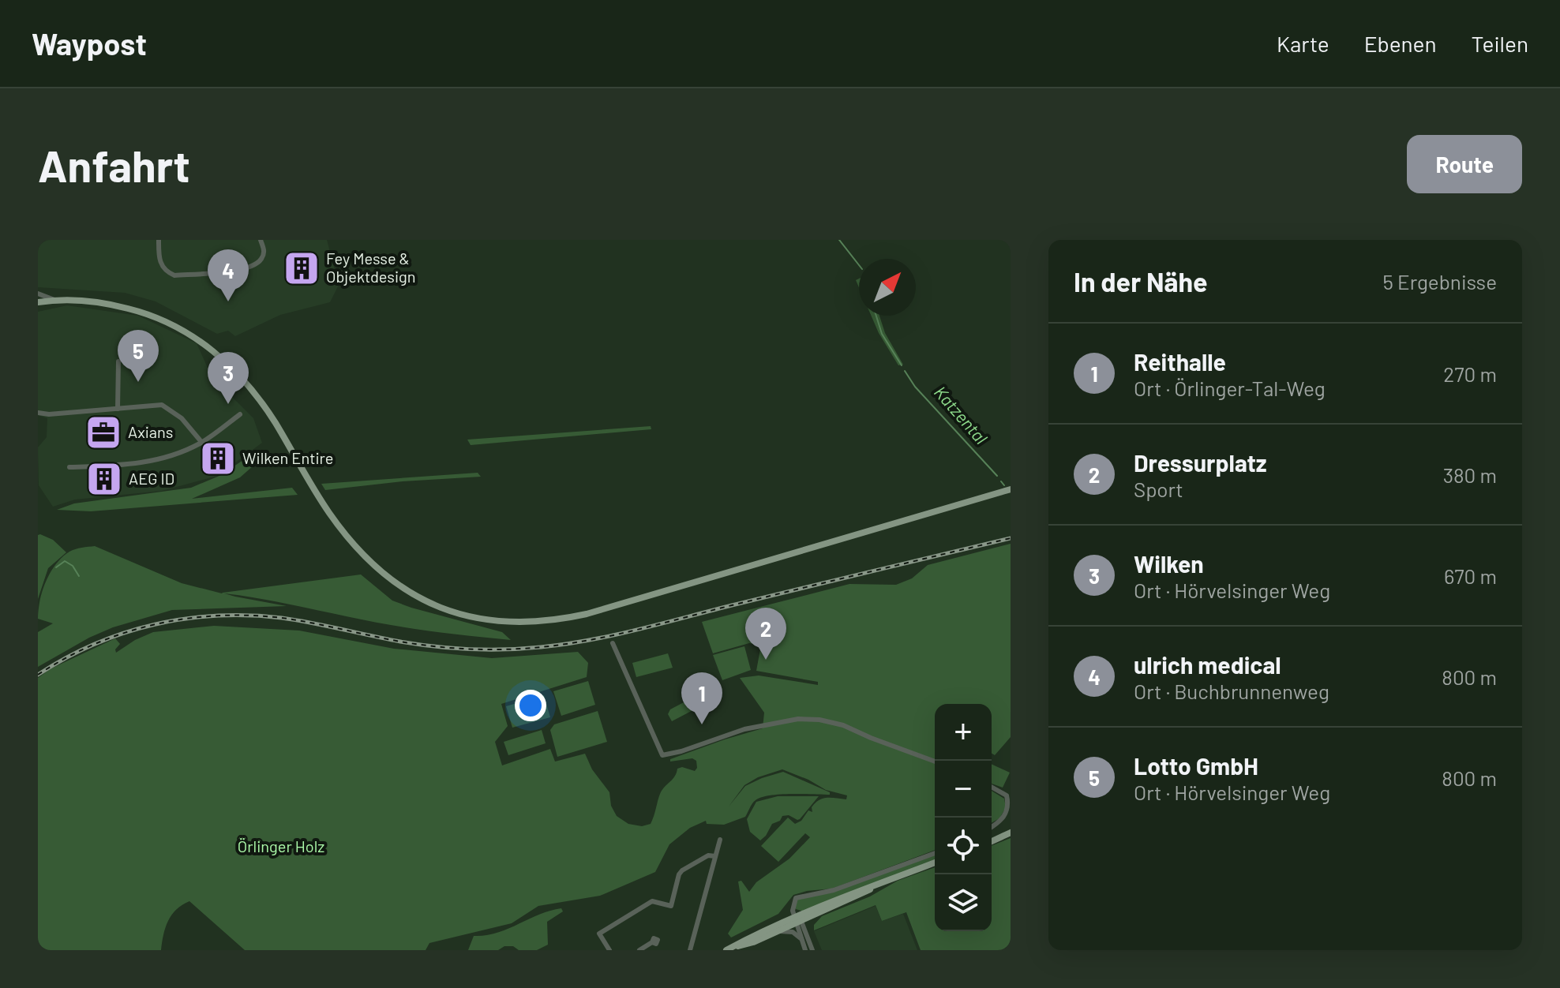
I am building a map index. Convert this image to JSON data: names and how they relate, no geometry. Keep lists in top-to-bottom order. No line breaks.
{"water":["Katzental"],"parks":["Örlinger Holz"],"places":{"building":["Fey Messe & Objektdesign","Wilken Entire","AEG ID"],"office":["Axians"]},"north":"top right","page":{"header":"Waypost","nav":["Karte","Ebenen","Teilen"],"buttons":"Route","title":"Anfahrt","heading":["In der Nähe","5 Ergebnisse"],"pins":["4","5","3","2","1"],"list":[{"mark":"1","name":"Reithalle","note":"Ort · Örlinger-Tal-Weg","value":"270 m"},{"mark":"2","name":"Dressurplatz","note":"Sport","value":"380 m"},{"mark":"3","name":"Wilken","note":"Ort · Hörvelsinger Weg","value":"670 m"},{"mark":"4","name":"ulrich medical","note":"Ort · Buchbrunnenweg","value":"800 m"},{"mark":"5","name":"Lotto GmbH","note":"Ort · Hörvelsinger Weg","value":"800 m"}],"map_buttons":["+","−"]}}
